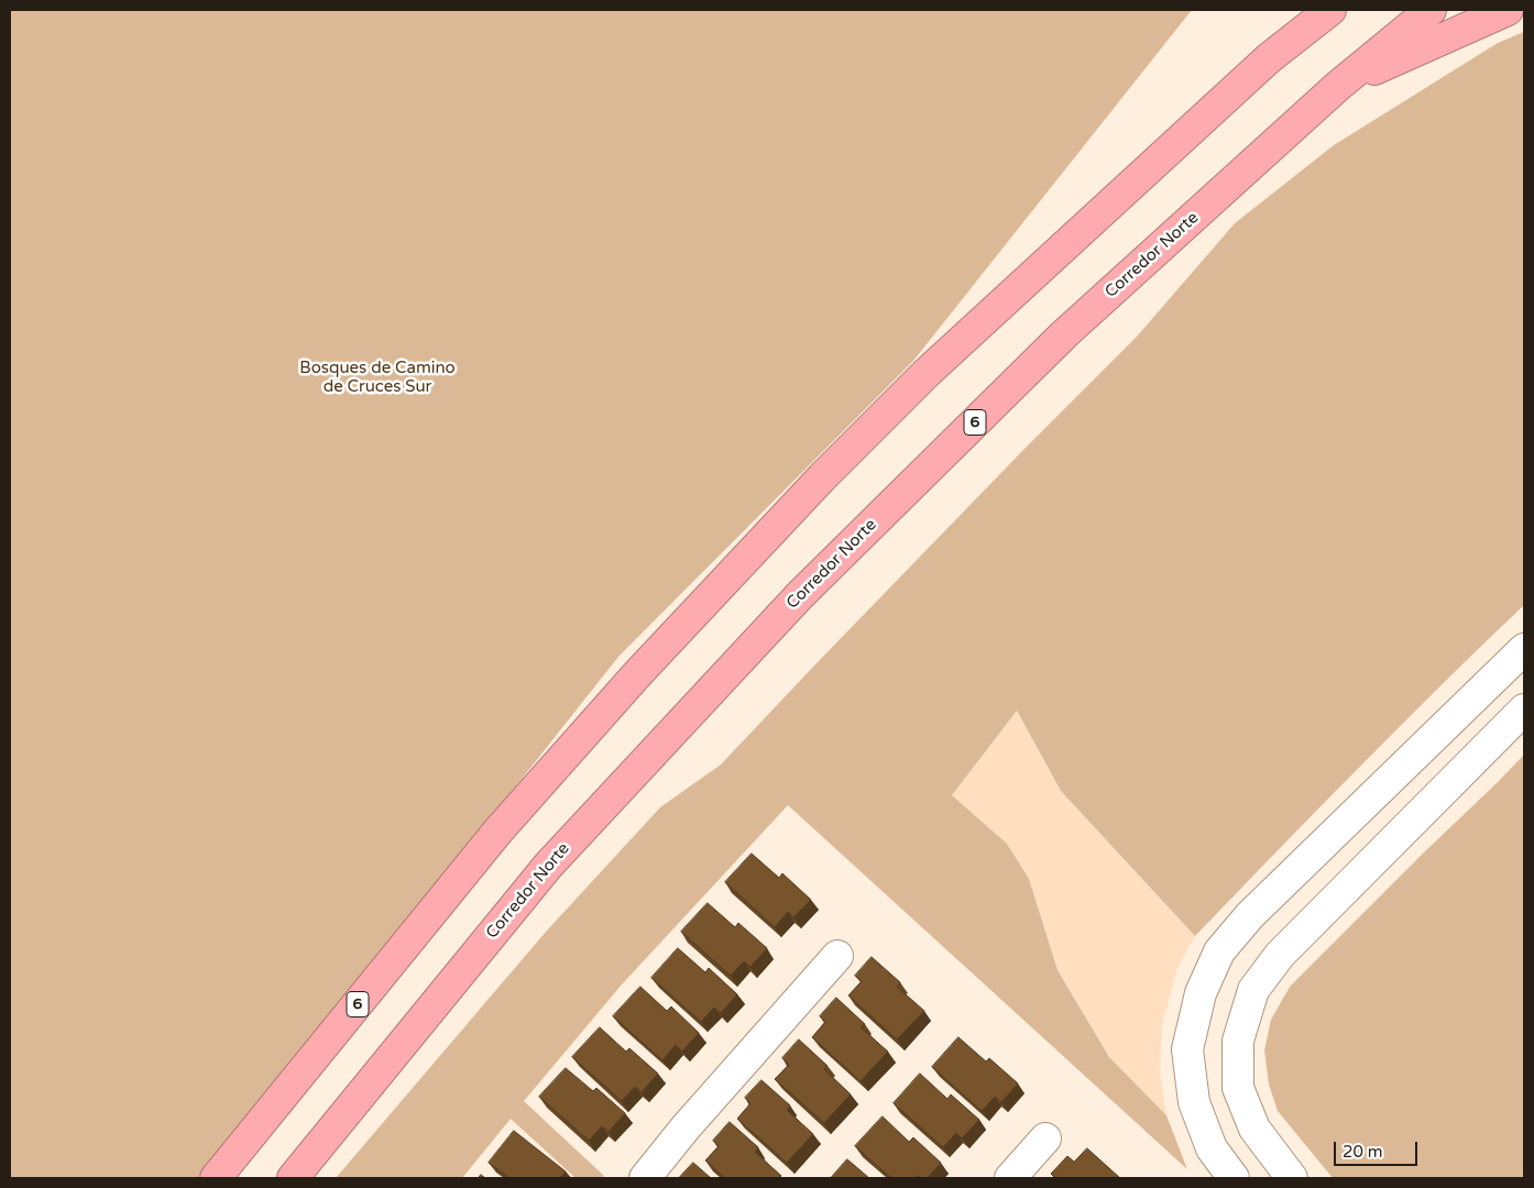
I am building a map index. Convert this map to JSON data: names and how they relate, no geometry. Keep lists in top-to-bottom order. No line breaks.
{"streets":{"highway":["Corredor Norte","6"]},"parks":["Bosques de Camino de Cruces Sur"],"scale_bar":"20 m"}
